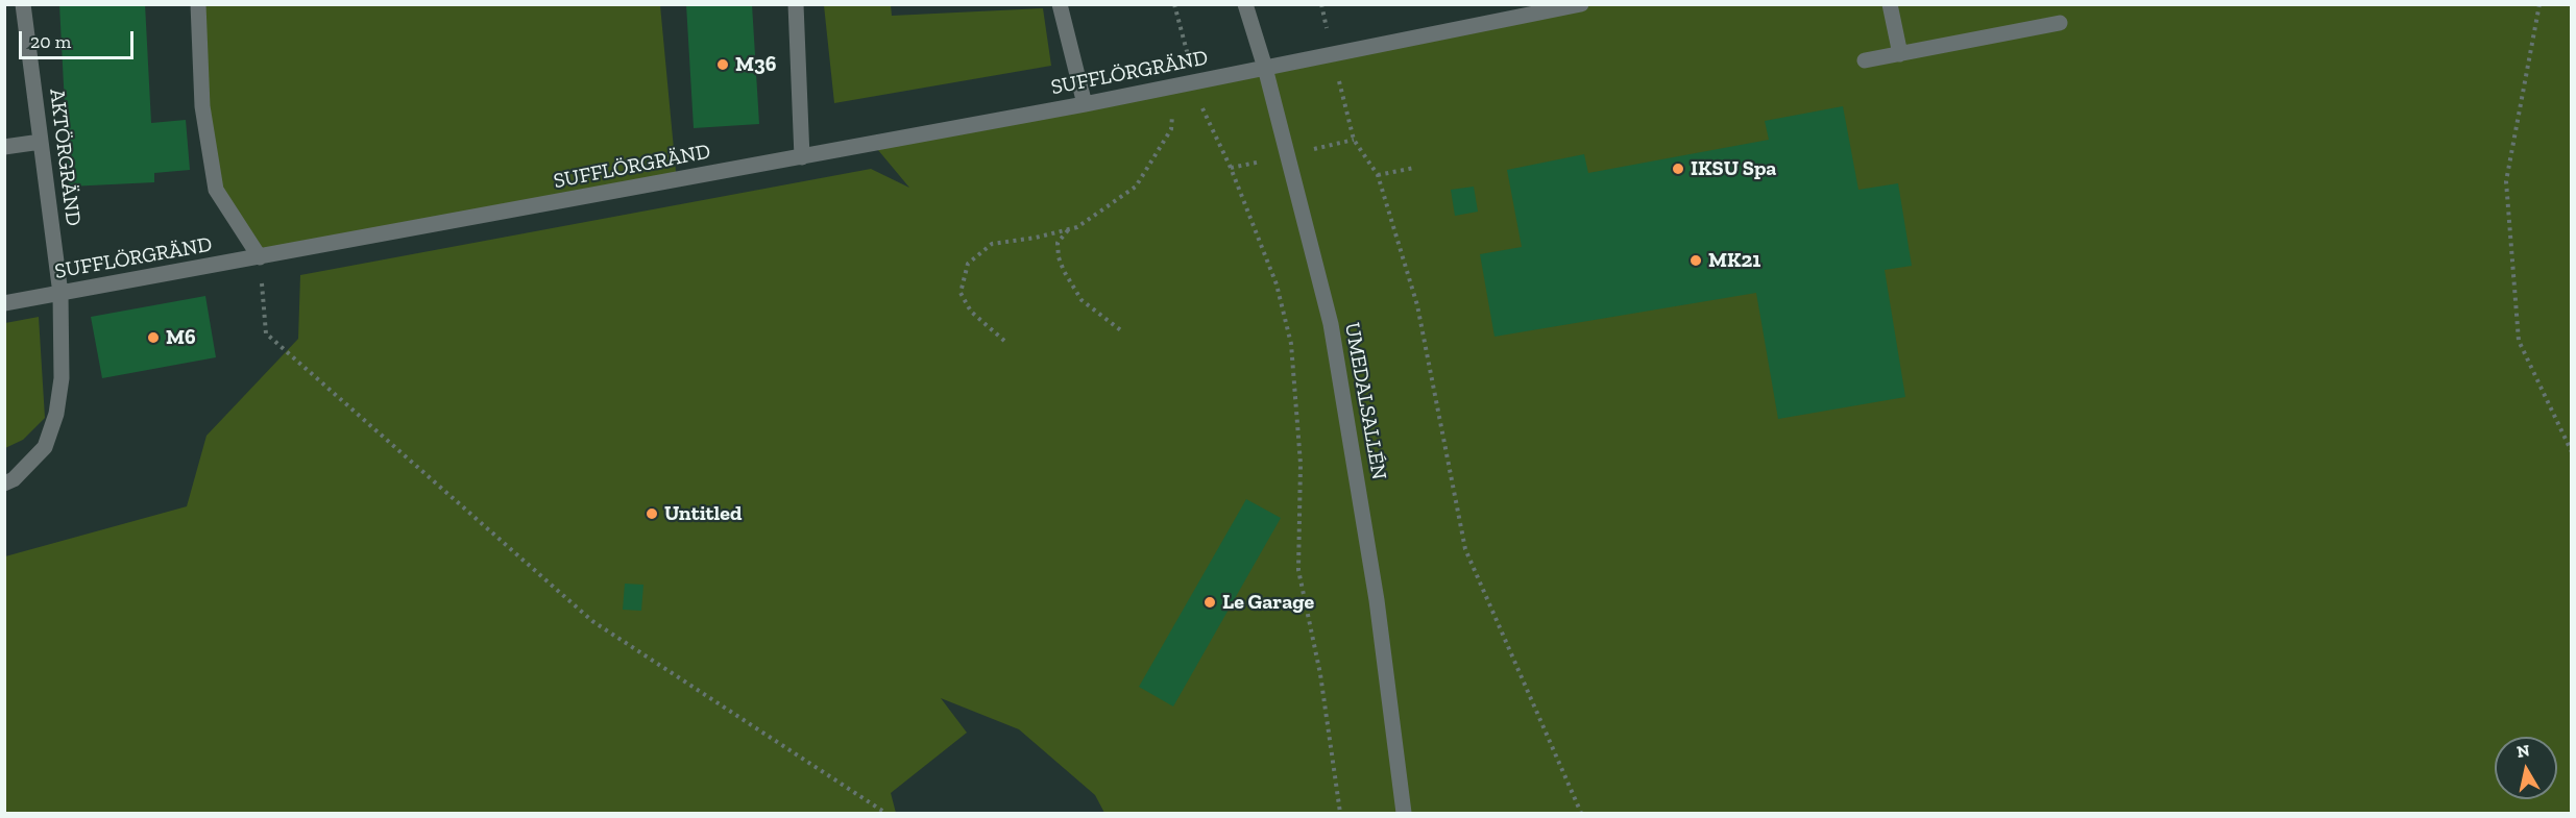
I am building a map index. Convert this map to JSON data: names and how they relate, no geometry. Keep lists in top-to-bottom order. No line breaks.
{"streets":{"street":["SUFFLÖRGRÄND","AKTÖRGRÄND","UMEDALSALLÉN"]},"crossings":[["SUFFLÖRGRÄND","AKTÖRGRÄND"],["SUFFLÖRGRÄND","UMEDALSALLÉN"]],"places":["M36","IKSU Spa","MK21","M6","Untitled","Le Garage"],"scale_bar":"20 m","north":"top"}
